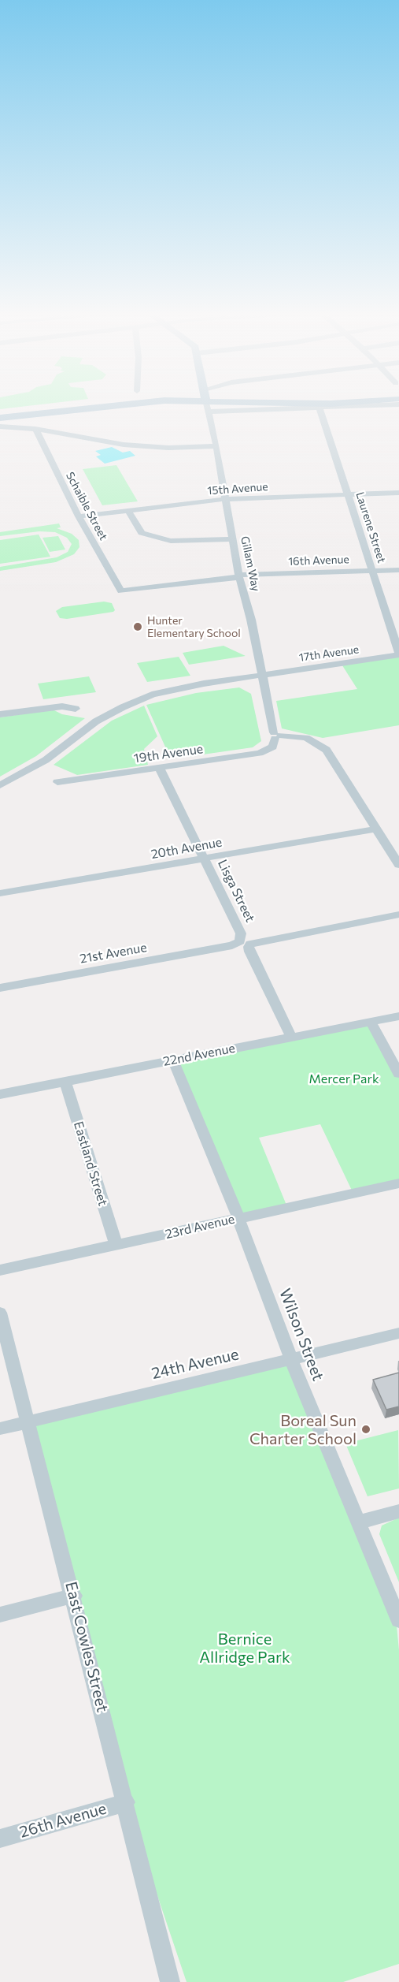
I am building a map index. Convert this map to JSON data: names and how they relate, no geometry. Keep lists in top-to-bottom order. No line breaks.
{"streets":{"street":["15th Avenue","Schaible Street","Laurene Street","16th Avenue","Gillam Way","17th Avenue","19th Avenue","20th Avenue","Lisga Street","21st Avenue","22nd Avenue","Eastland Street","23rd Avenue","Wilson Street","24th Avenue","East Cowles Street","26th Avenue"]},"crossings":[["15th Avenue","Schaible Street"],["15th Avenue","Laurene Street"],["15th Avenue","Gillam Way"],["Schaible Street","16th Avenue"],["Laurene Street","16th Avenue"],["Laurene Street","17th Avenue"],["16th Avenue","Gillam Way"],["Gillam Way","17th Avenue"],["Gillam Way","19th Avenue"],["19th Avenue","Lisga Street"],["20th Avenue","Lisga Street"],["Lisga Street","21st Avenue"],["22nd Avenue","Eastland Street"],["22nd Avenue","Wilson Street"],["Eastland Street","23rd Avenue"],["23rd Avenue","Wilson Street"],["Wilson Street","24th Avenue"],["24th Avenue","East Cowles Street"],["East Cowles Street","26th Avenue"]],"parks":["Mercer Park","Bernice Allridge Park"],"places":["Hunter Elementary School","Boreal Sun Charter School"]}
